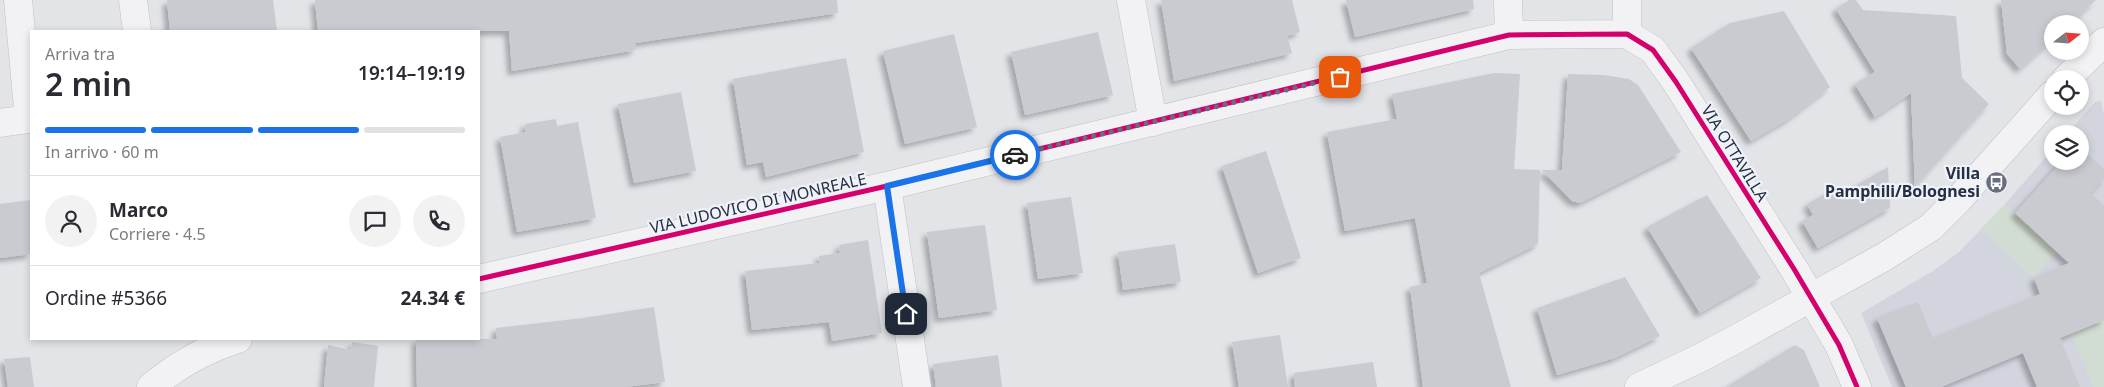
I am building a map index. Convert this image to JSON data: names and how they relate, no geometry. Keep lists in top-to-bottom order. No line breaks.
{"streets":{"street":["VIA OTTAVILLA","VIA LUDOVICO DI MONREALE"]},"crossings":[["VIA OTTAVILLA","VIA LUDOVICO DI MONREALE"]],"places":{"bus stop":["Villa Pamphili/Bolognesi"]},"north":"right","page":{"heading":["2 min","Arriva tra","19:14–19:19"],"panel":["Marco","Corriere · 4.5","Ordine #5366","24.34 €"],"bar":"In arrivo · 60 m"}}
